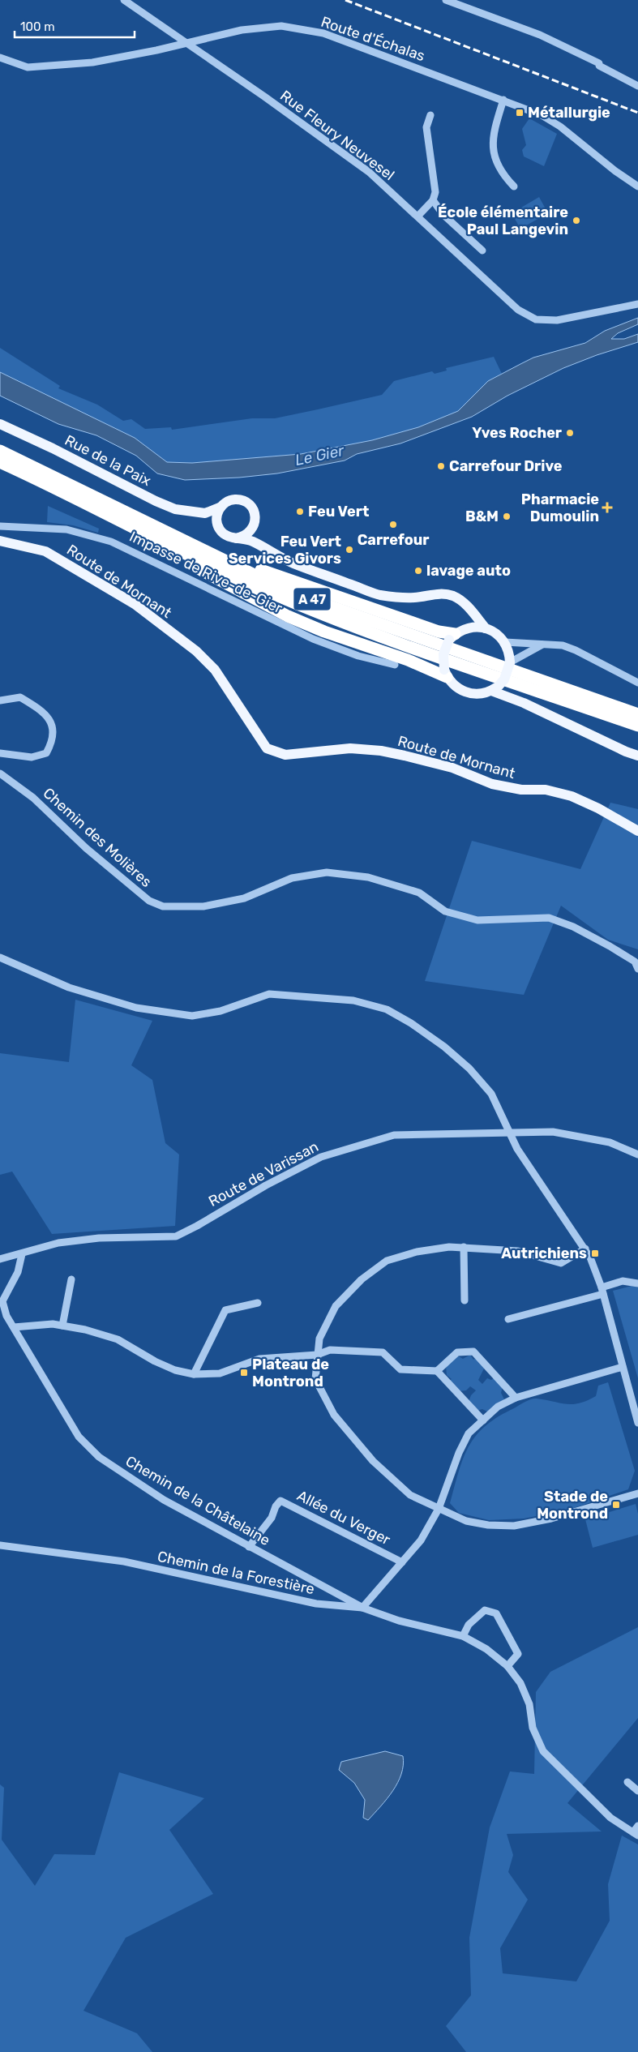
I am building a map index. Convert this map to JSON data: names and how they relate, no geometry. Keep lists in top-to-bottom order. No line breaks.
{"streets":{"highway":["A 47"],"main road":["Rue de la Paix","Route de Mornant"],"street":["Route d'Échalas","Rue Fleury Neuvesel","Impasse de Rive-de-Gier","Chemin des Molières","Route de Varissan","Chemin de la Châtelaine","Allée du Verger","Chemin de la Forestière"]},"crossings":[["Route d'Échalas","Rue Fleury Neuvesel"],["Route de Varissan","Chemin de la Châtelaine"],["Chemin de la Châtelaine","Allée du Verger"],["Chemin de la Châtelaine","Chemin de la Forestière"]],"water":["Le Gier"],"places":{"transit":["Métallurgie","Autrichiens","Plateau de Montrond","Stade de Montrond"],"other":["École élémentaire Paul Langevin","Yves Rocher","Carrefour Drive","Feu Vert","B&M","Carrefour","Feu Vert Services Givors","lavage auto"],"health":["Pharmacie Dumoulin"]},"scale_bar":"100 m"}
